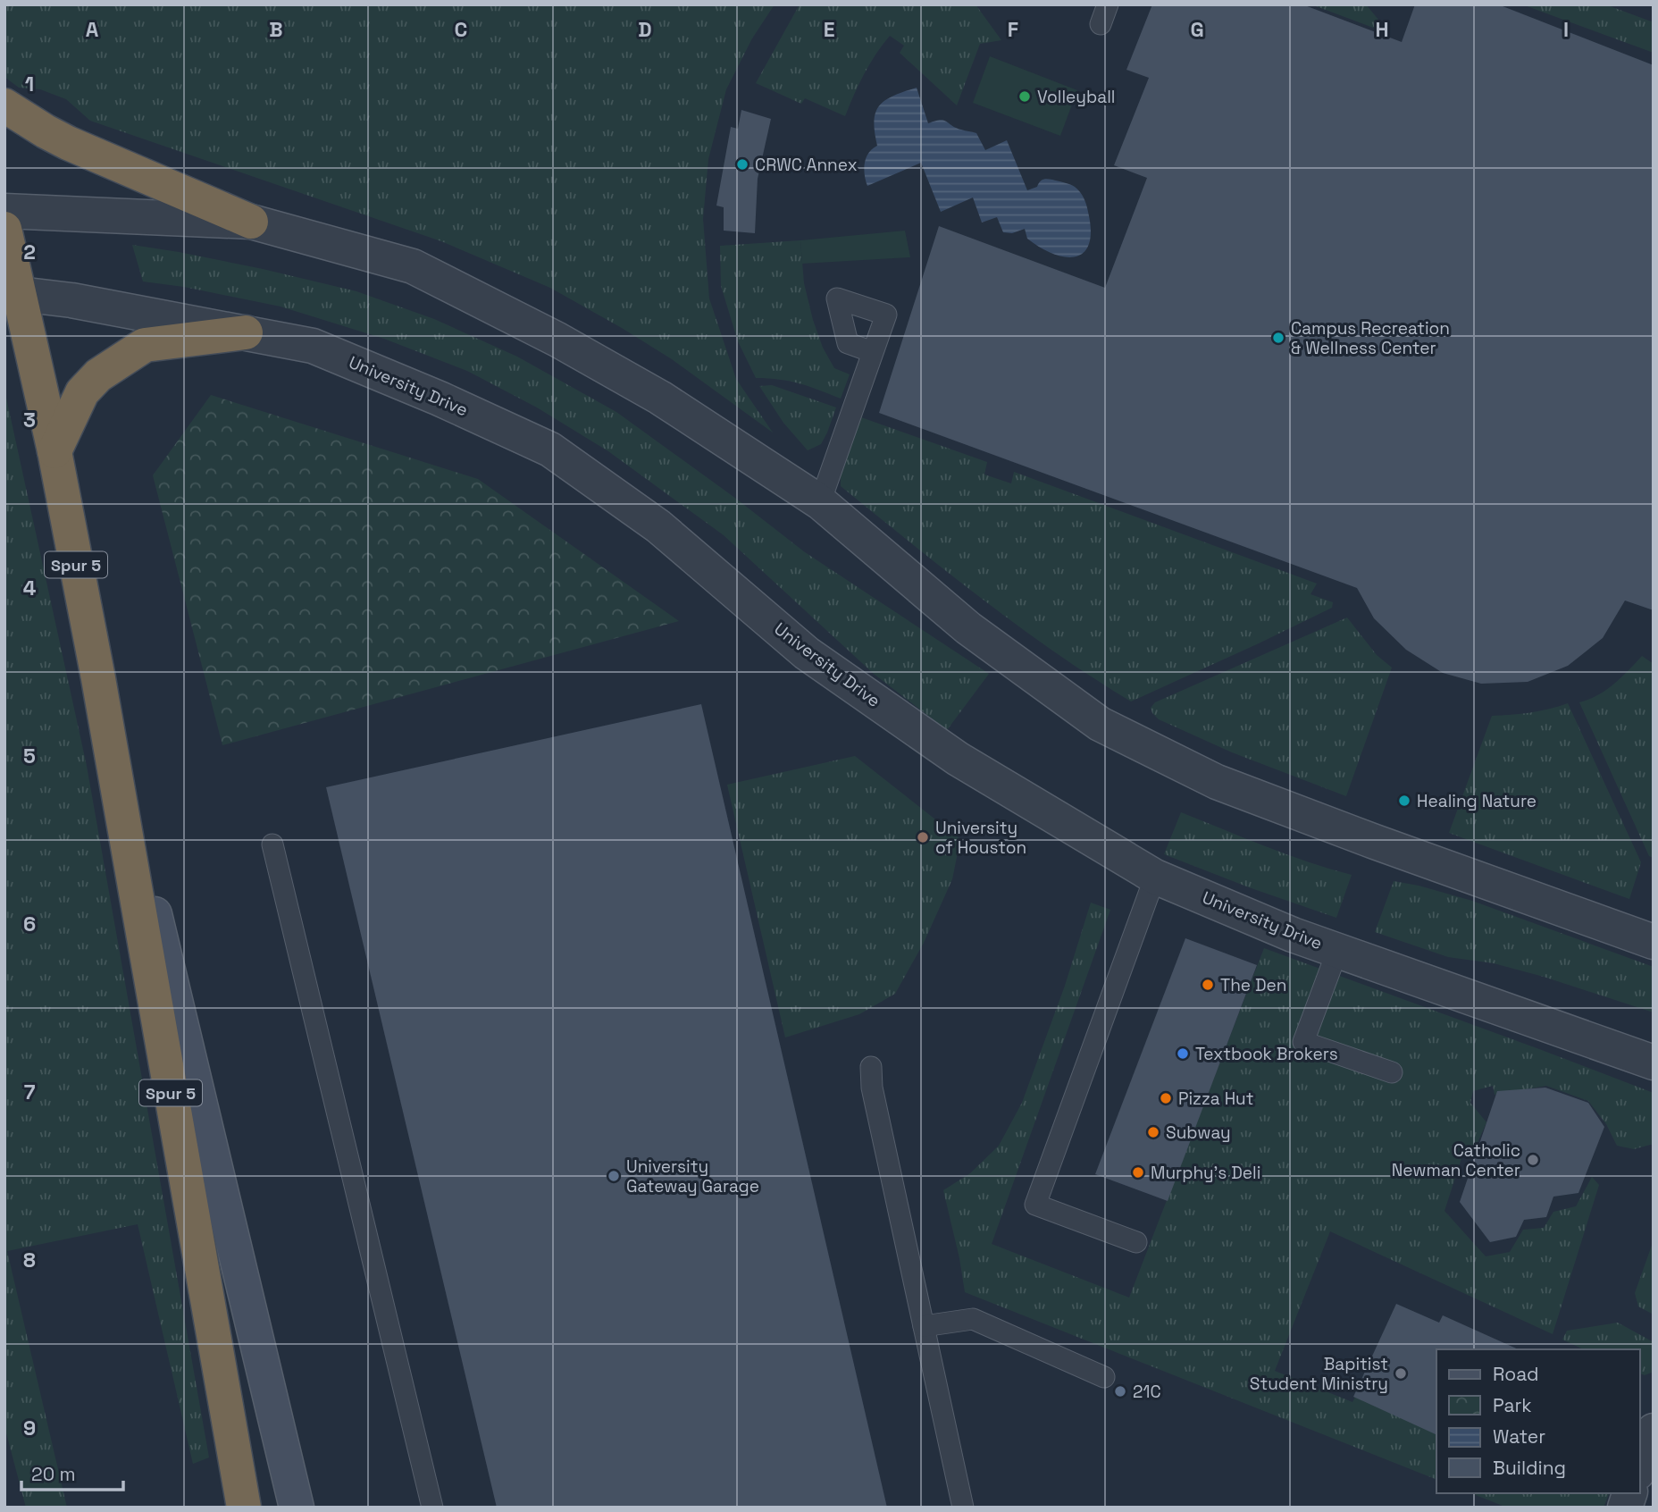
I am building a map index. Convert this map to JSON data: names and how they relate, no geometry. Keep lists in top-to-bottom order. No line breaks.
{"streets":{"highway":["Spur 5"],"street":["University Drive"]},"crossings":[["University Drive","Spur 5"]],"places":["Volleyball","CRWC Annex","Campus Recreation & Wellness Center","Healing Nature","University of Houston","The Den","Textbook Brokers","Pizza Hut","Subway","Catholic Newman Center","Murphy's Deli","University Gateway Garage","Bapitist Student Ministry","21C"],"legend":["Road","Park","Water","Building"],"scale_bar":"20 m","grid":{"columns":["A","B","C","D","E","F","G","H","I"],"rows":["1","2","3","4","5","6","7","8","9"]}}
